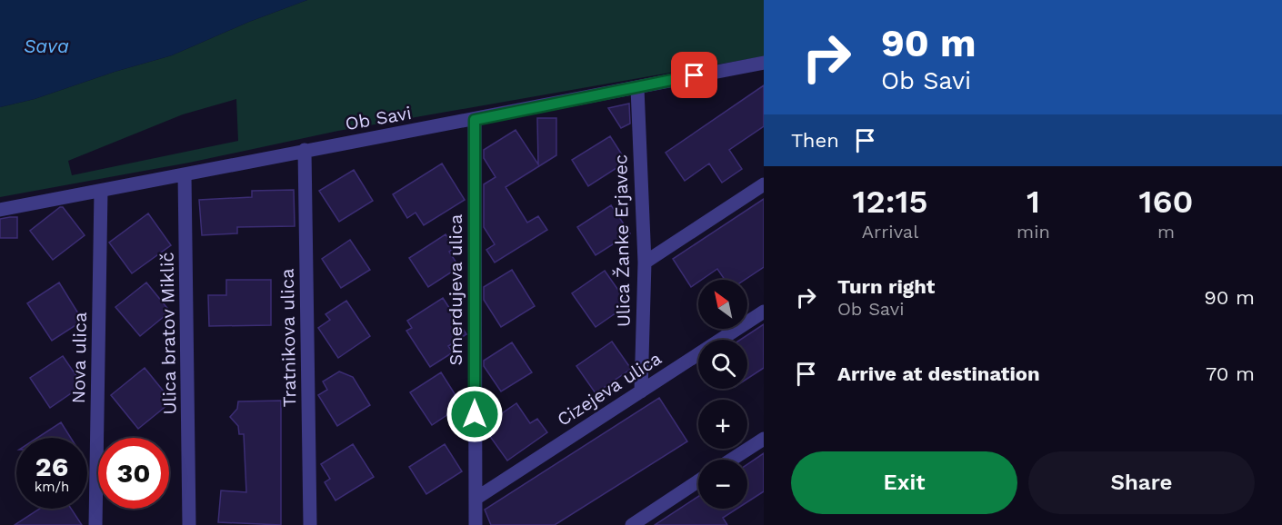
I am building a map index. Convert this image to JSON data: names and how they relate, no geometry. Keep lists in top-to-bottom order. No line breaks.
{"streets":{"street":["Ob Savi","Ulica Žanke Erjavec","Smerdujeva ulica","Ulica bratov Miklič","Tratnikova ulica","Nova ulica","Cizejeva ulica"]},"crossings":[["Ob Savi","Ulica Žanke Erjavec"],["Ob Savi","Smerdujeva ulica"],["Ob Savi","Ulica bratov Miklič"],["Ob Savi","Tratnikova ulica"],["Ob Savi","Nova ulica"],["Ulica Žanke Erjavec","Cizejeva ulica"],["Smerdujeva ulica","Cizejeva ulica"]],"water":["Sava"],"north":"top left","page":{"turn":["90 m","Ob Savi"],"then":"Then","eta":["12:15","Arrival","1","min","160","m"],"list":[{"name":"Turn right","note":"Ob Savi","value":"90 m"},{"name":"Arrive at destination","value":"70 m"}],"map_buttons":["+","−"],"speed":"26 km/h","limit":"30","buttons":["Exit","Share"]}}
